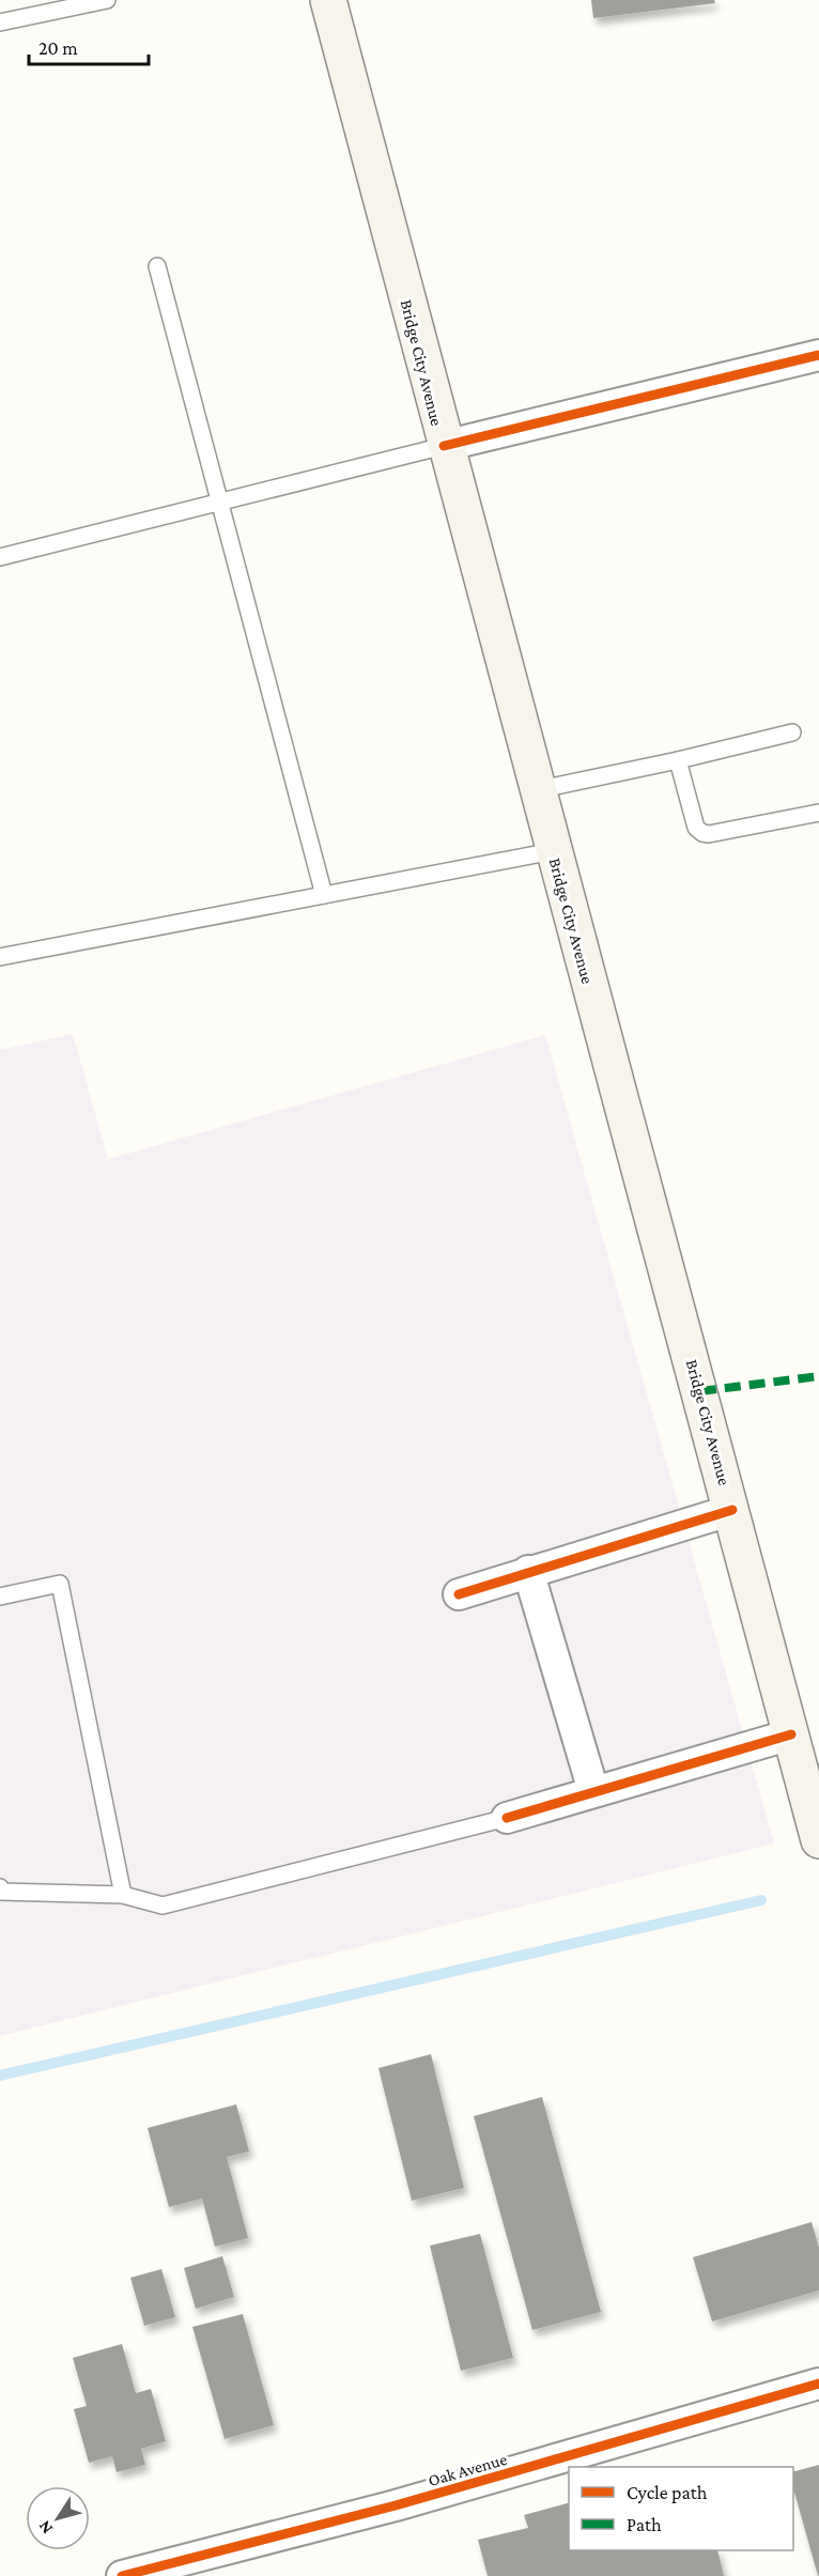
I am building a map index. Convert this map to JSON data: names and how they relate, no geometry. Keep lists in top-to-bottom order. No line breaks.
{"streets":{"main road":["Bridge City Avenue"],"street":["Oak Avenue"]},"legend":["Cycle path","Path"],"scale_bar":"20 m","north":"bottom left"}
